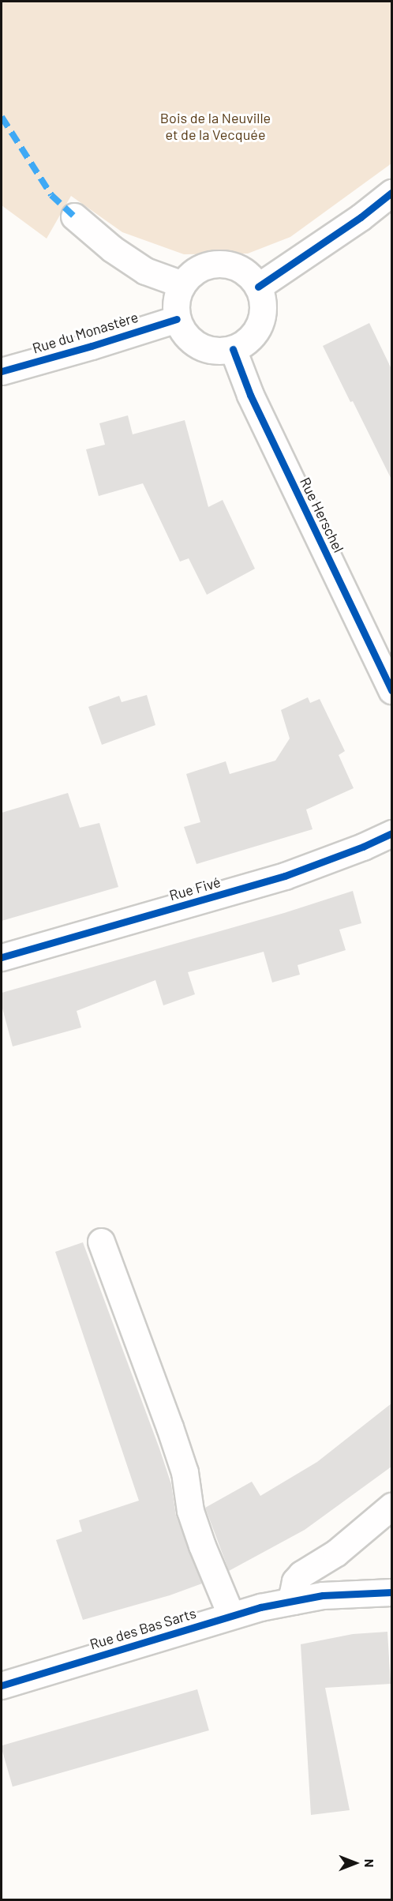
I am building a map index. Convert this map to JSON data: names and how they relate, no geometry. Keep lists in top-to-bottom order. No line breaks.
{"streets":{"street":["Rue du Monastère","Rue Herschel","Rue Fivé","Rue des Bas Sarts"]},"crossings":[["Rue du Monastère","Rue Herschel"]],"parks":["Bois de la Neuville et de la Vecquée"],"north":"right"}
